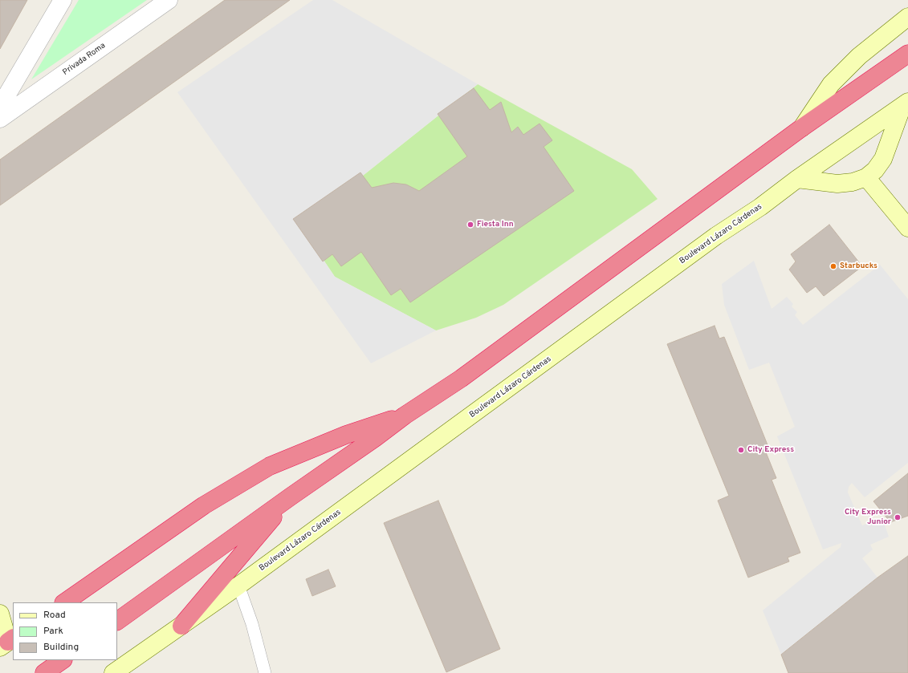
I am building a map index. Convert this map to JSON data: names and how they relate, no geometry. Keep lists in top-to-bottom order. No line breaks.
{"streets":{"main road":["Boulevard Lázaro Cárdenas"],"street":["Privada Roma"]},"places":["Fiesta Inn","Starbucks","City Express","City Express Junior"],"legend":["Road","Park","Building"]}
